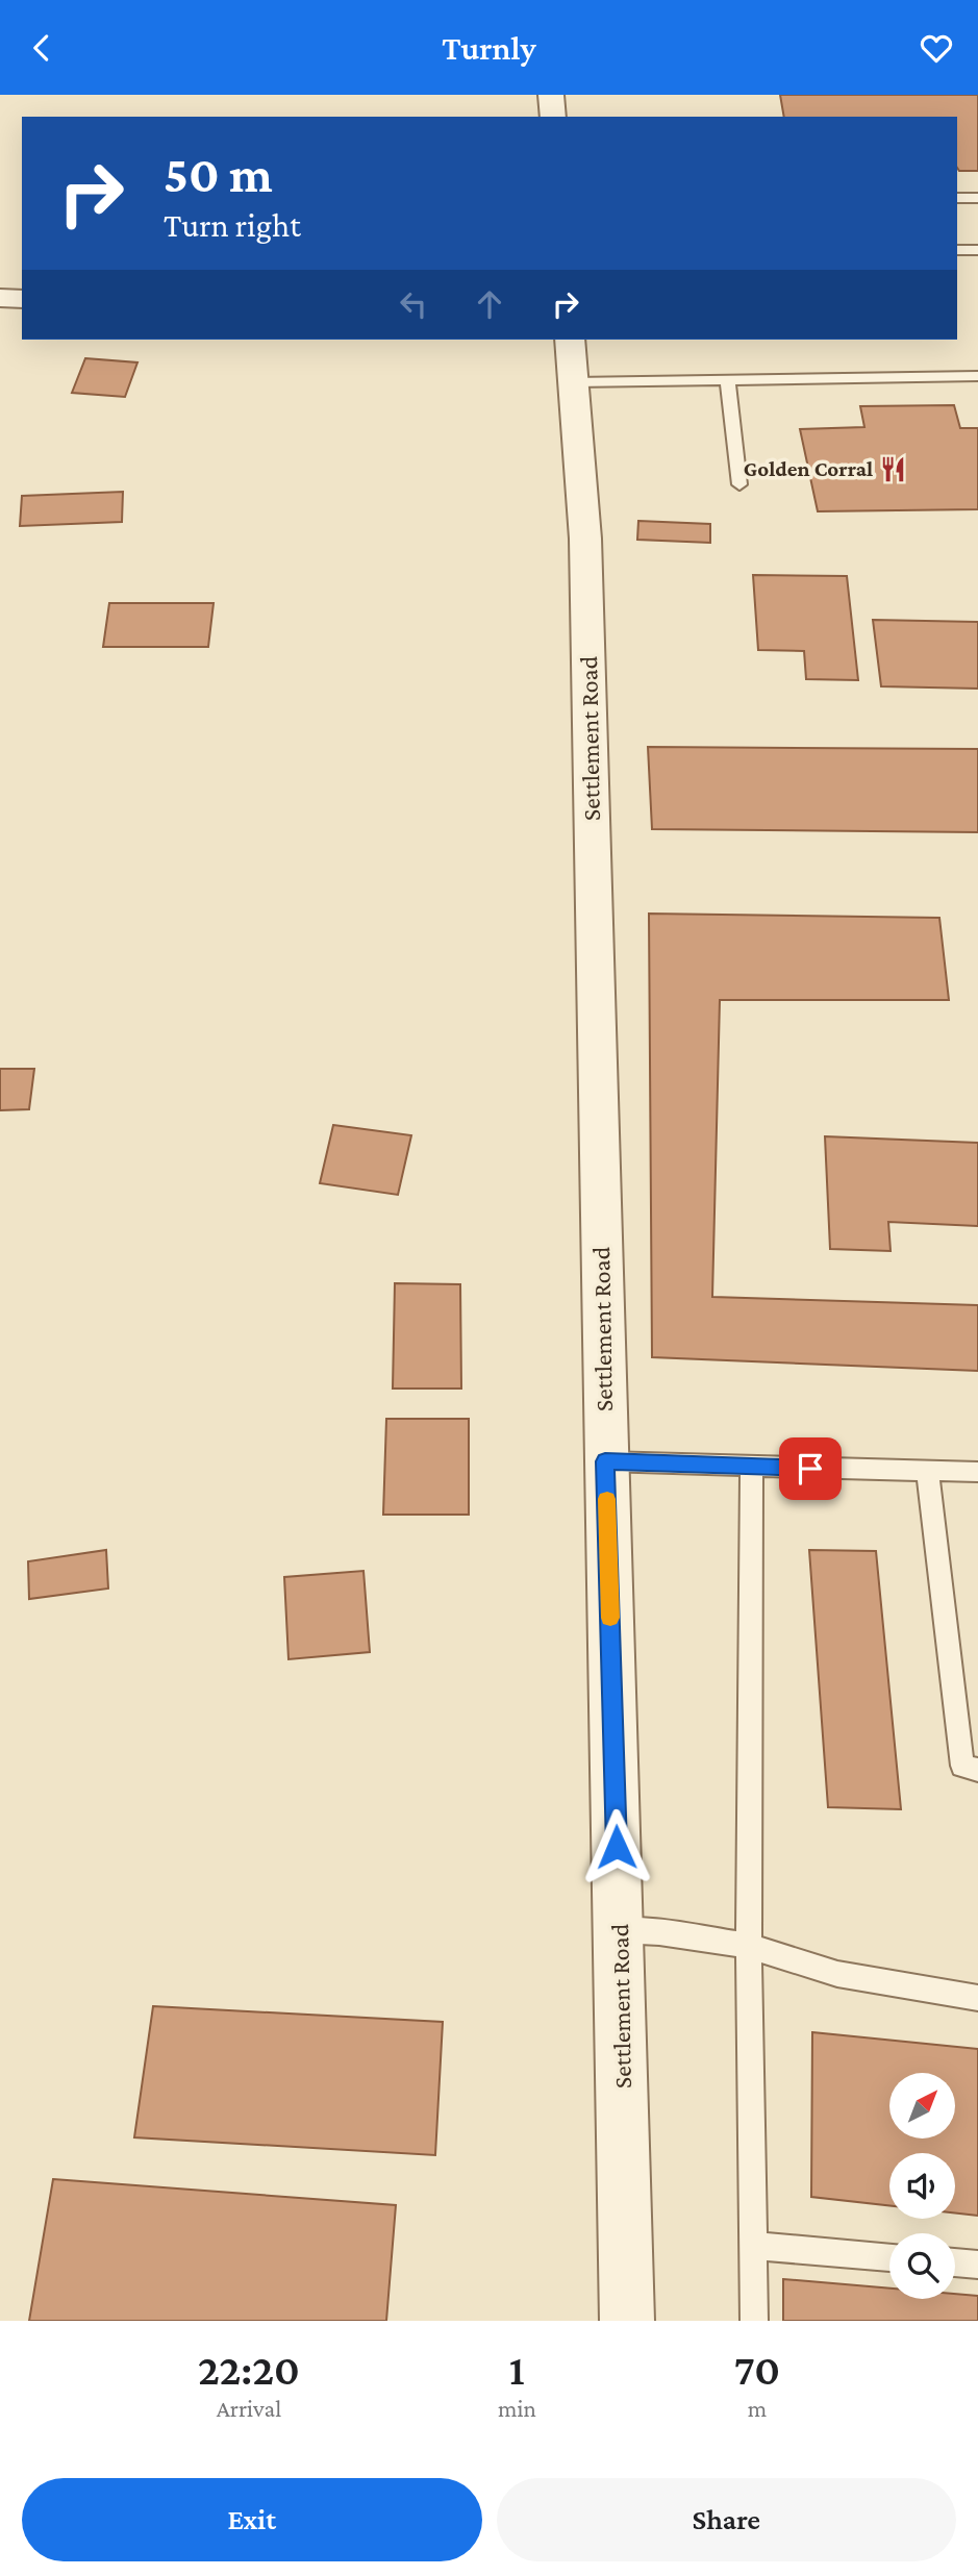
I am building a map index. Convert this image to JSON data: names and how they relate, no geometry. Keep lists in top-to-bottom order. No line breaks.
{"streets":{"street":["Settlement Road"]},"places":{"restaurant":["Golden Corral"]},"north":"top right","page":{"header":"Turnly","turn":["50 m","Turn right"],"eta":["22:20","Arrival","1","min","70","m"],"buttons":["Exit","Share"]}}
